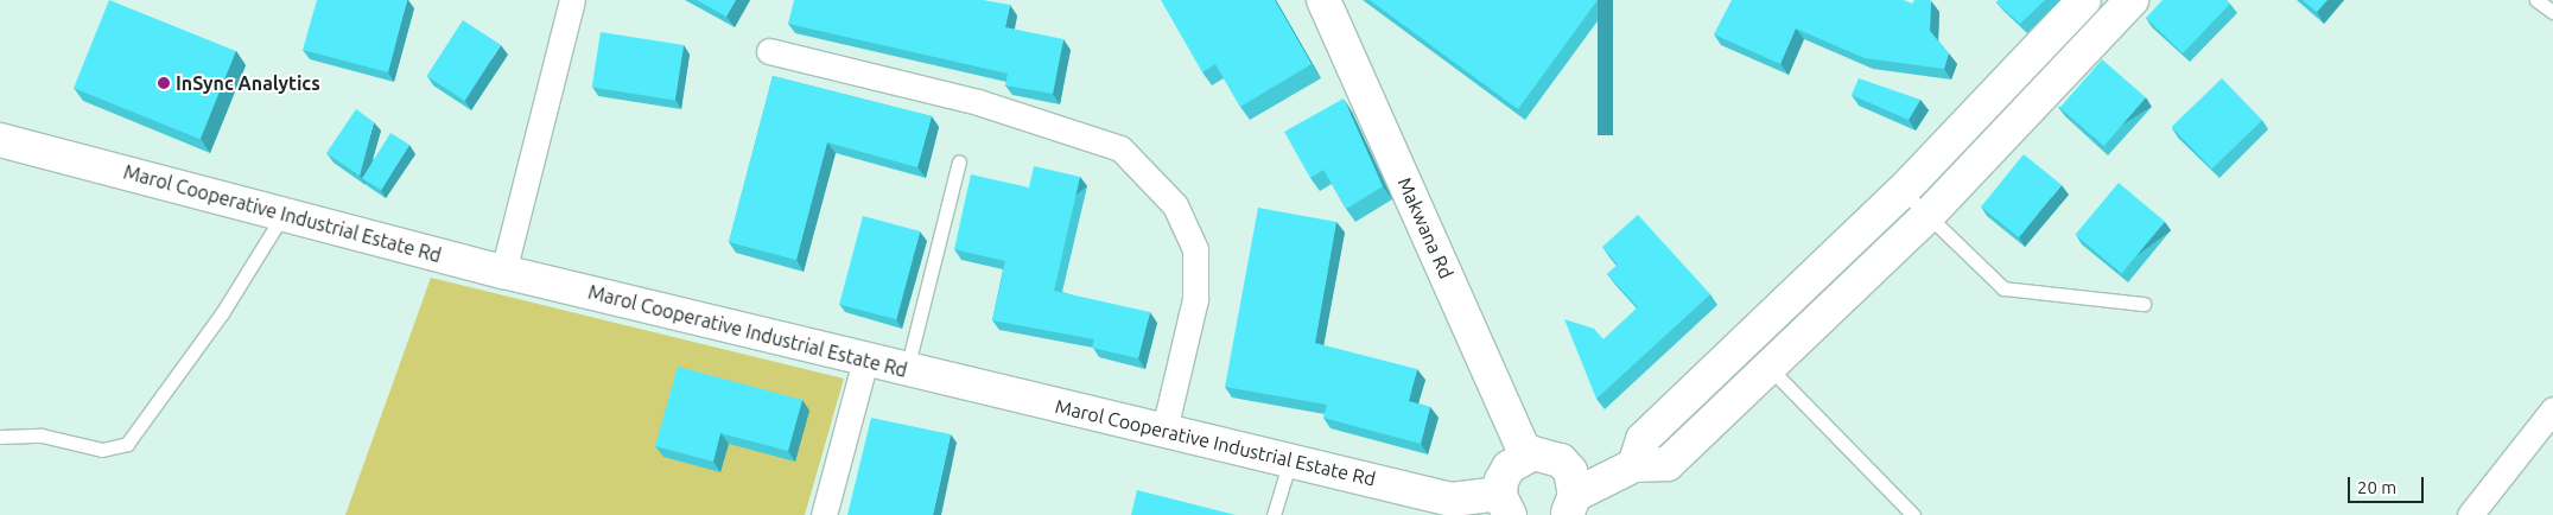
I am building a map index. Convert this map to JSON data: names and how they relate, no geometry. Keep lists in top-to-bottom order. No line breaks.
{"streets":{"street":["Marol Cooperative Industrial Estate Rd","Makwana Rd"]},"places":["InSync Analytics"],"scale_bar":"20 m"}
